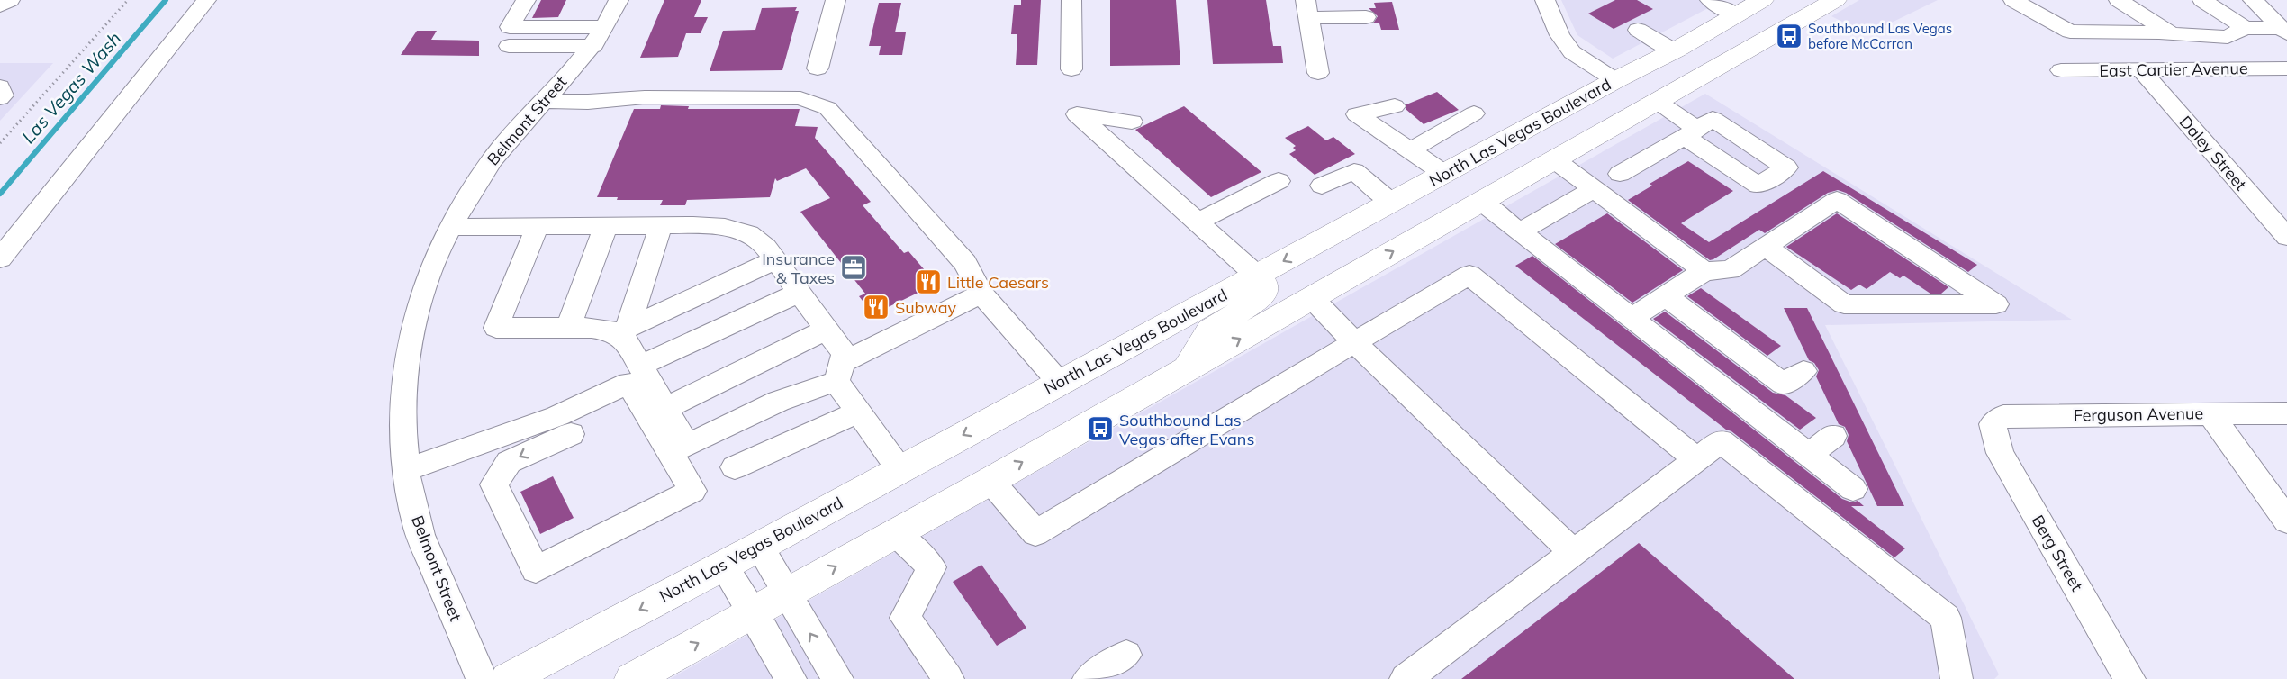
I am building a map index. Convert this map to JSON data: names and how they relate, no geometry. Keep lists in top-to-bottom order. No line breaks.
{"streets":{"main road":["North Las Vegas Boulevard"],"street":["East Cartier Avenue","Belmont Street","Daley Street","Ferguson Avenue","Berg Street"]},"crossings":[["East Cartier Avenue","Daley Street"],["Ferguson Avenue","Berg Street"]],"water":["Las Vegas Wash"],"places":{"bus stop":["Southbound Las Vegas before McCarran","Southbound Las Vegas after Evans"],"office":["Insurance & Taxes"],"restaurant":["Little Caesars","Subway"]}}
